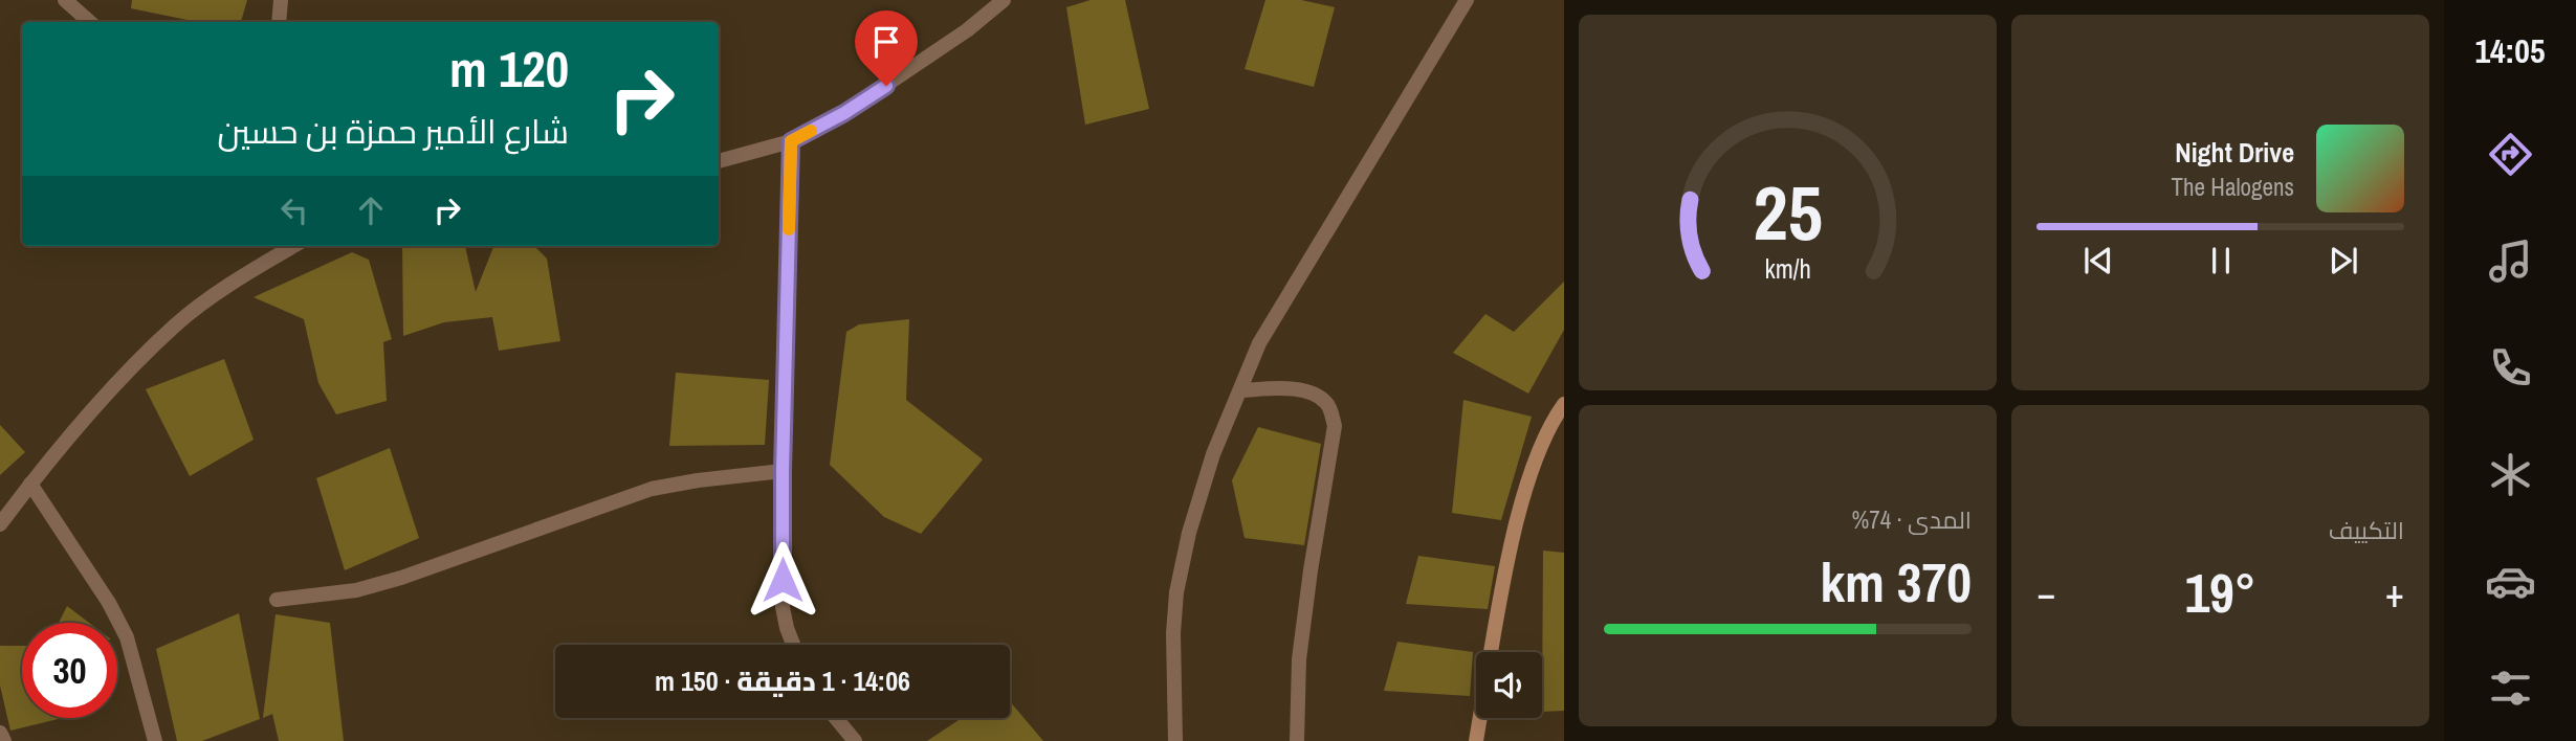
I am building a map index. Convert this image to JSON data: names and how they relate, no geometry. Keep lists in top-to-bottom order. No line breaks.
{"page":{"tabs":"14:05","turn":["120 m","شارع الأمير حمزة بن حسين"],"song":["Night Drive","The Halogens"],"tile":["التكييف",["المدى · 74%","370 km"]],"heat":["−","19°","+"],"limit":"30","trip":"14:06 · 1 دقيقة · 150 m","gauge":["25","km/h"]}}
